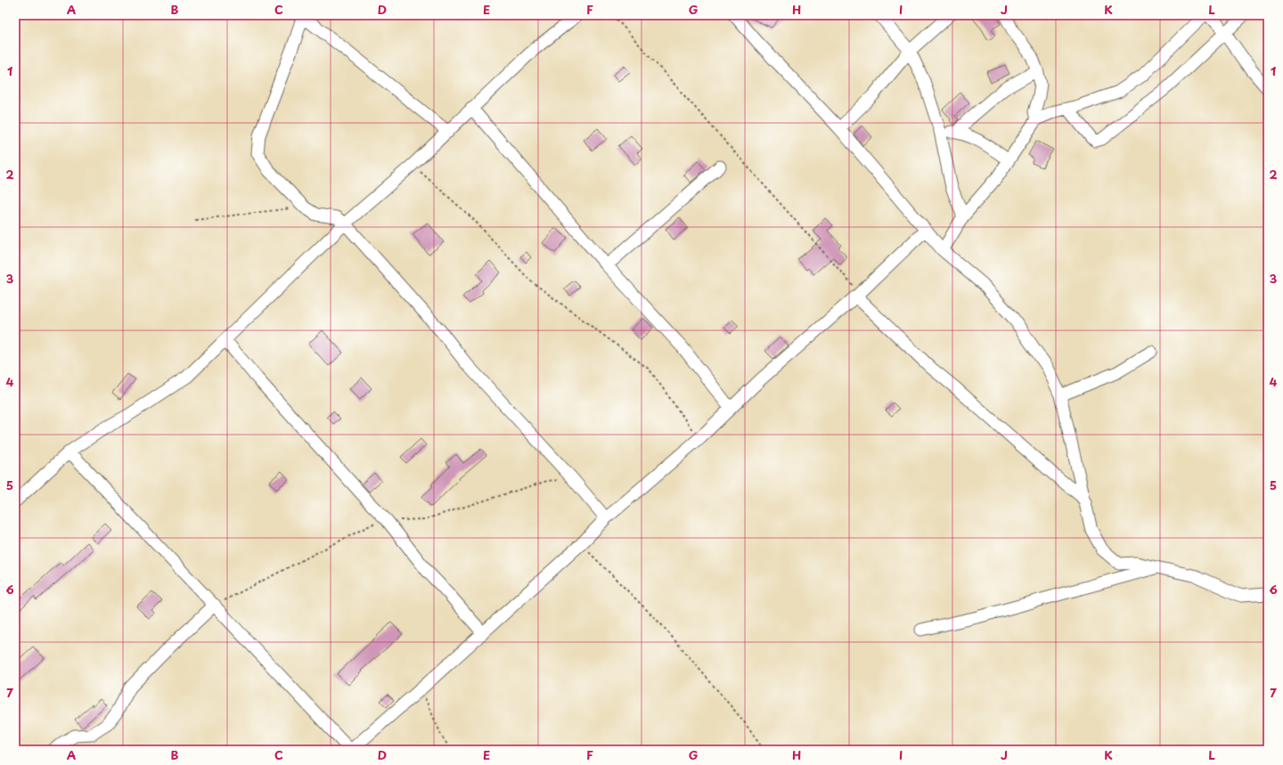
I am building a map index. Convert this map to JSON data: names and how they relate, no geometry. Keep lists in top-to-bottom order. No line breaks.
{"grid":{"columns":["A","B","C","D","E","F","G","H","I","J","K","L"],"rows":["1","2","3","4","5","6","7"]}}
